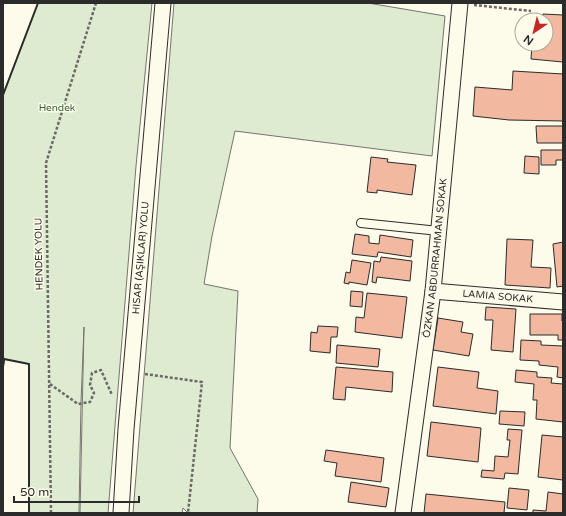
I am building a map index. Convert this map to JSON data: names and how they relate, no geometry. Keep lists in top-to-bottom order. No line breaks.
{"streets":{"street":["ÖZKAN ABDURRAHMAN SOKAK","LAMIA SOKAK"],"path":["HENDEK YOLU"]},"crossings":[["ÖZKAN ABDURRAHMAN SOKAK","LAMIA SOKAK"]],"parks":["Hendek"],"scale_bar":"50 m","north":"bottom left"}
